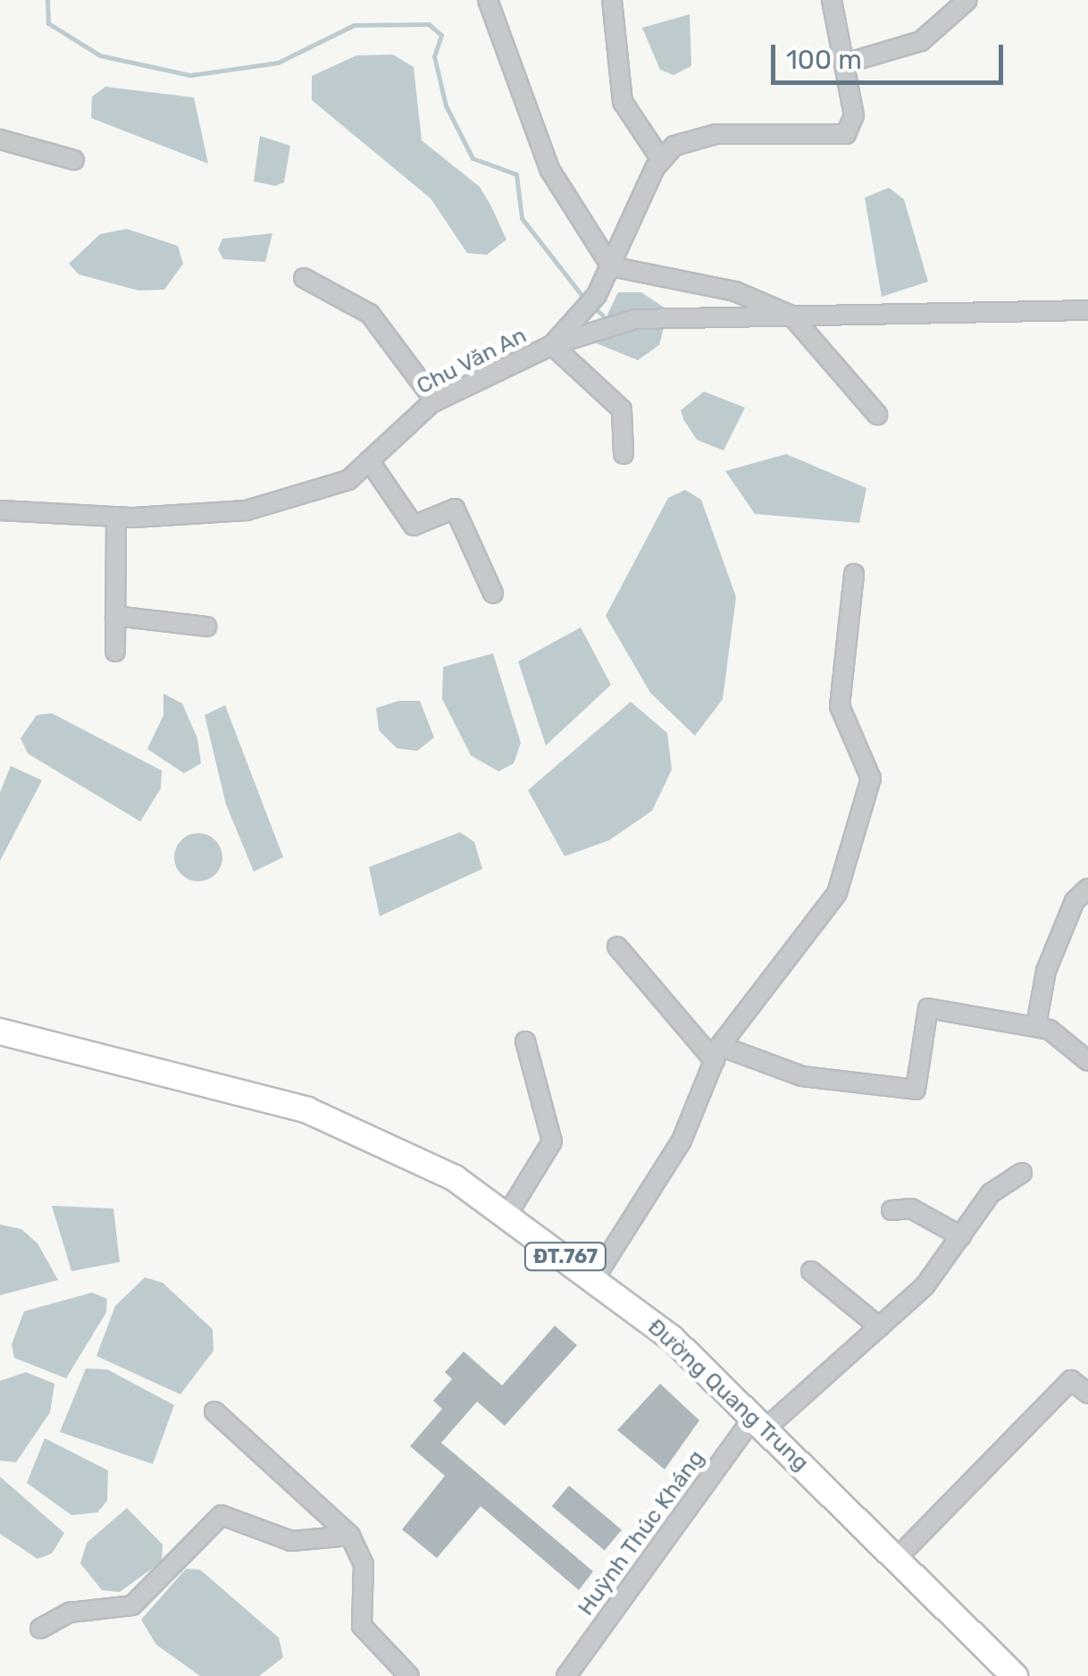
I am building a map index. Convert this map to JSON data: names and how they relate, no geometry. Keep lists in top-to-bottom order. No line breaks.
{"streets":{"main road":["ĐT.767","Đường Quang Trung"],"street":["Chu Văn An","Huỳnh Thúc Kháng"]},"crossings":[["Đường Quang Trung","Huỳnh Thúc Kháng"]],"scale_bar":"100 m"}
